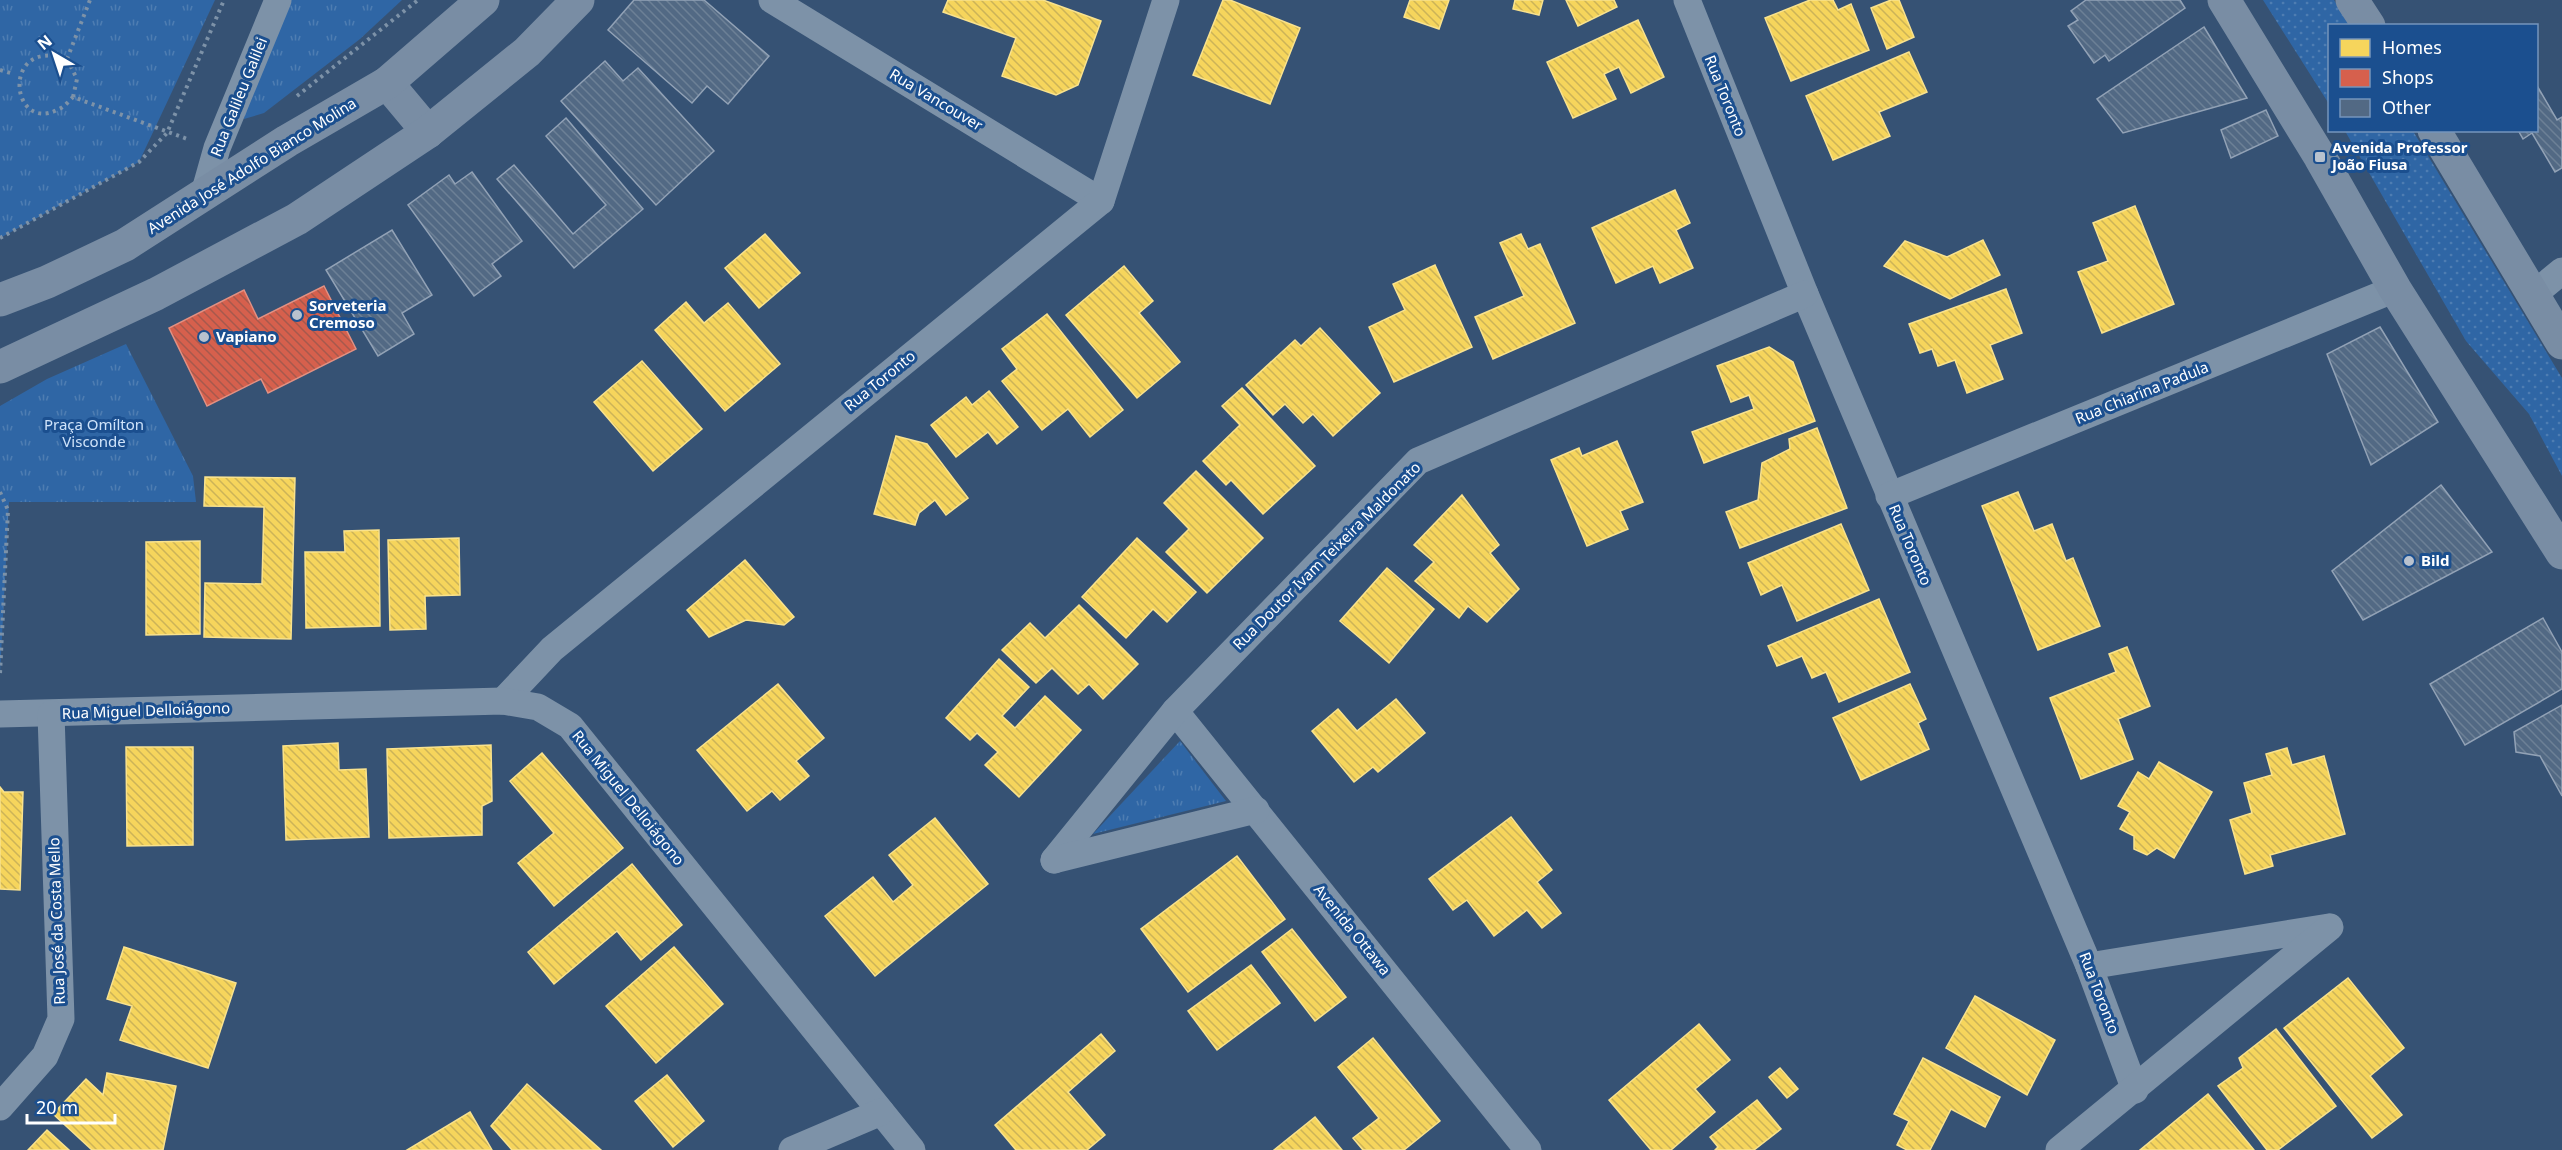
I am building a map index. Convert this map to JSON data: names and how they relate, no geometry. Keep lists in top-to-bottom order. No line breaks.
{"streets":{"main road":["Avenida José Adolfo Bianco Molina"],"street":["Rua Toronto","Rua Galileu Galilei","Rua Vancouver","Rua Chiarina Padula","Rua Doutor Ivam Teixeira Maldonato","Rua Miguel Delloiágono","Rua José da Costa Mello","Avenida Ottawa"]},"crossings":[["Rua Toronto","Rua Vancouver"],["Rua Toronto","Rua Chiarina Padula"],["Rua Toronto","Rua Doutor Ivam Teixeira Maldonato"],["Rua Toronto","Rua Miguel Delloiágono"],["Rua Galileu Galilei","Avenida José Adolfo Bianco Molina"],["Rua Doutor Ivam Teixeira Maldonato","Avenida Ottawa"],["Rua Miguel Delloiágono","Rua José da Costa Mello"]],"parks":["Praça Omílton Visconde"],"places":{"transit":["Avenida Professor João Fiusa"],"other":["Sorveteria Cremoso","Vapiano","Bild"]},"legend":["Homes","Shops","Other"],"scale_bar":"20 m","north":"top left"}
